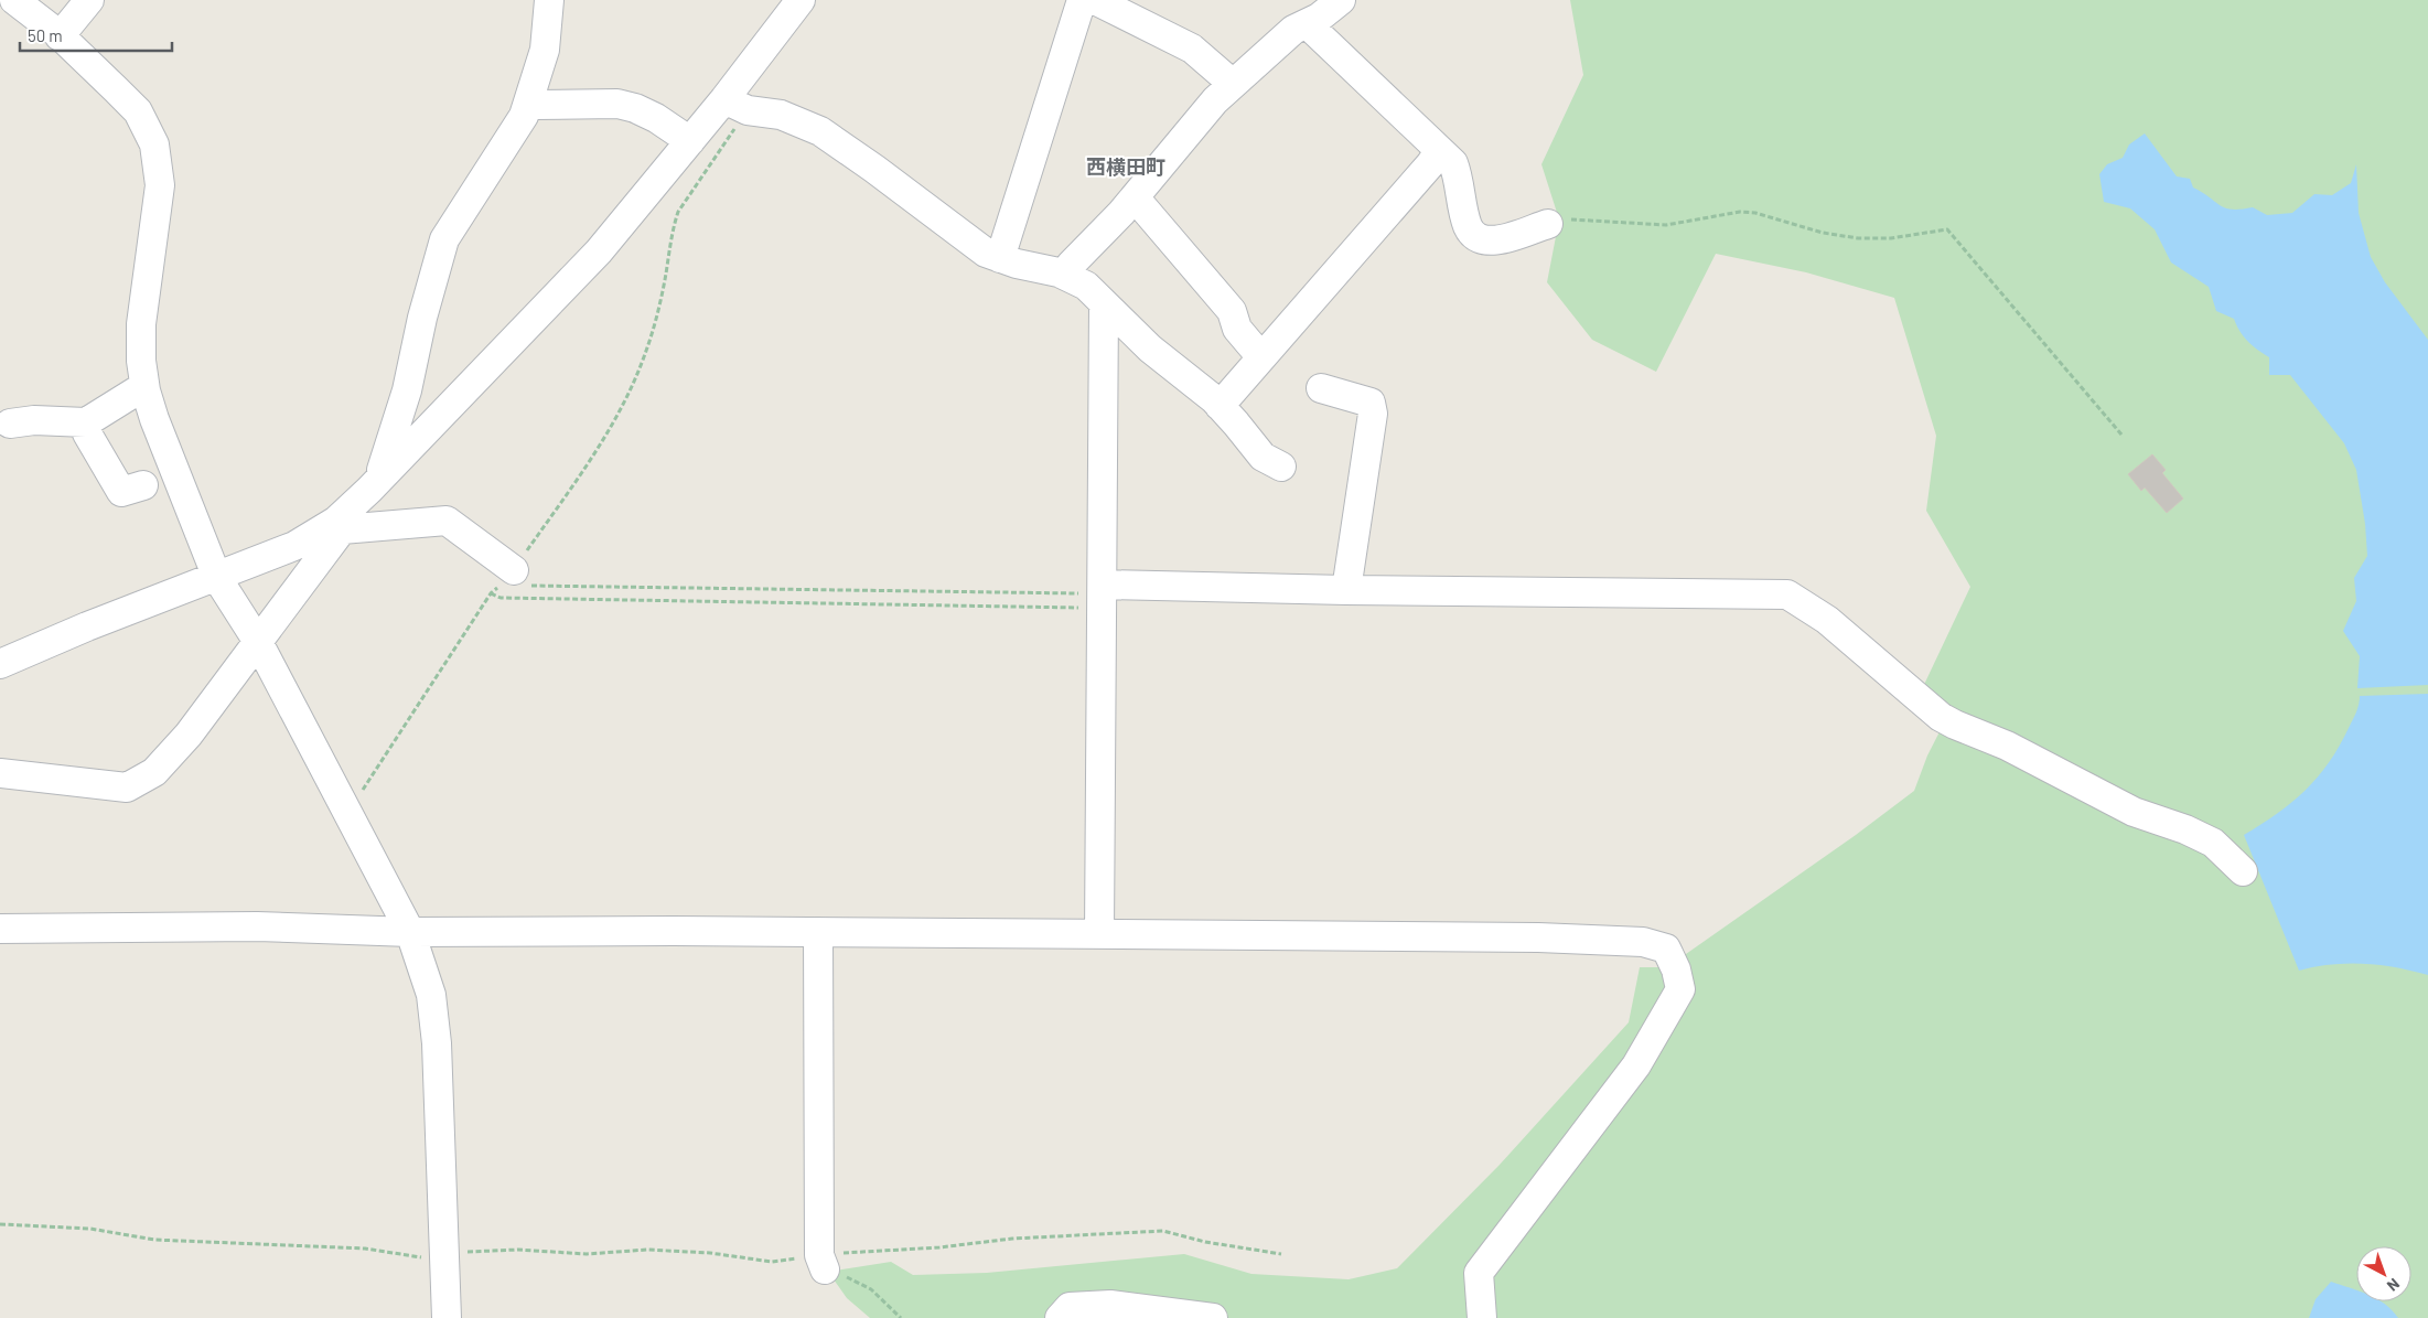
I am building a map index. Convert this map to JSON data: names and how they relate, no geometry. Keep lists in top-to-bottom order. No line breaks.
{"districts":["西横田町"],"scale_bar":"50 m","north":"bottom right"}
